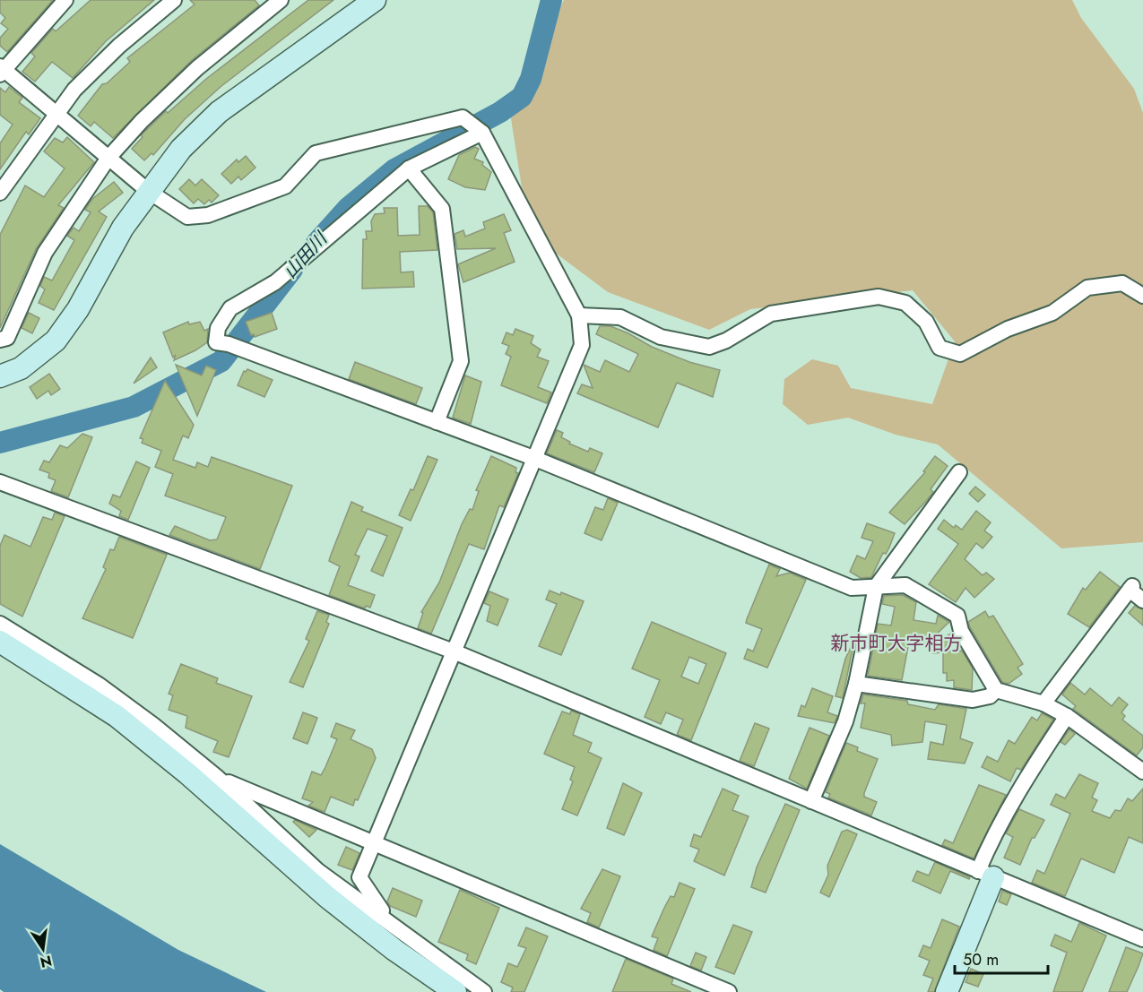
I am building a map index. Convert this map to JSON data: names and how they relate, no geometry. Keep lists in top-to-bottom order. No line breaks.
{"districts":["新市町大字相方"],"water":["山田川"],"scale_bar":"50 m","north":"bottom"}
